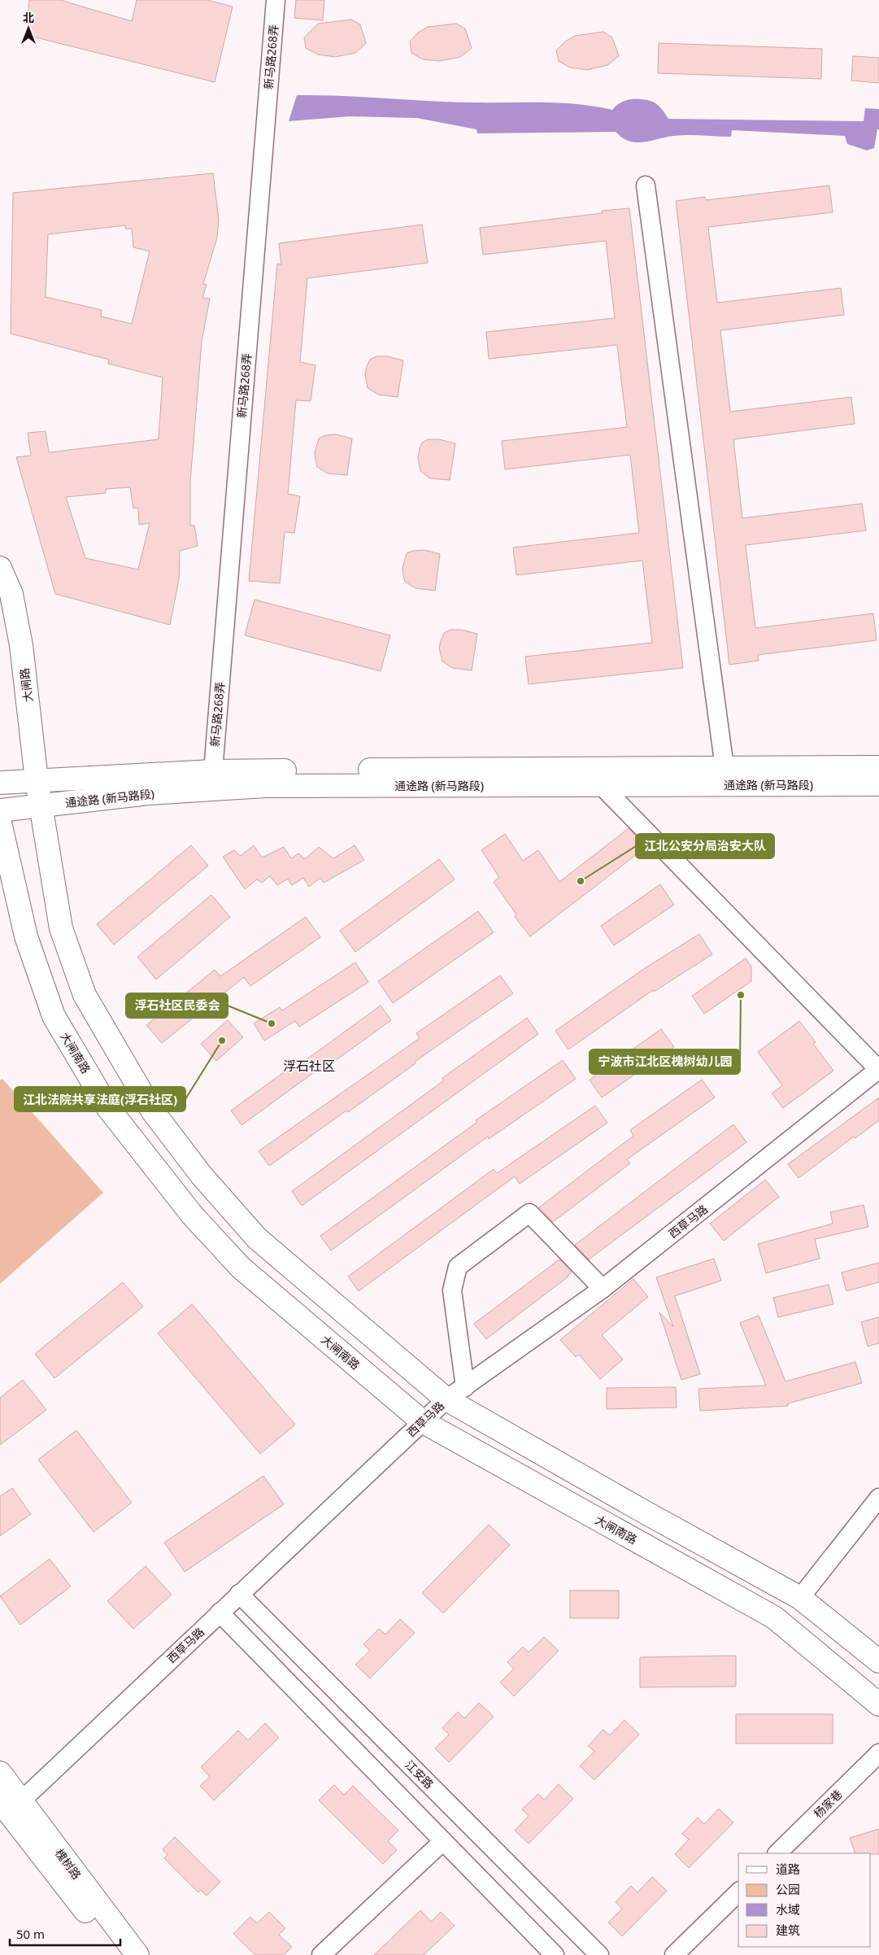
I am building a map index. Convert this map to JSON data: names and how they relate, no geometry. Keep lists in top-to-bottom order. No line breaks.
{"streets":{"main road":["大闸路","通途路 (新马路段)","大闸南路","槐树路"],"street":["新马路268弄","西草马路","江安路","杨家巷"]},"crossings":[["新马路268弄","通途路 (新马路段)"],["大闸路","通途路 (新马路段)"],["大闸南路","西草马路"],["西草马路","江安路"],["西草马路","槐树路"]],"districts":["浮石社区"],"places":["江北公安分局治安大队","宁波市江北区槐树幼儿园","浮石社区民委会","江北法院共享法庭(浮石社区)"],"legend":["道路","公园","水域","建筑"],"scale_bar":"50 m","north":"top"}
